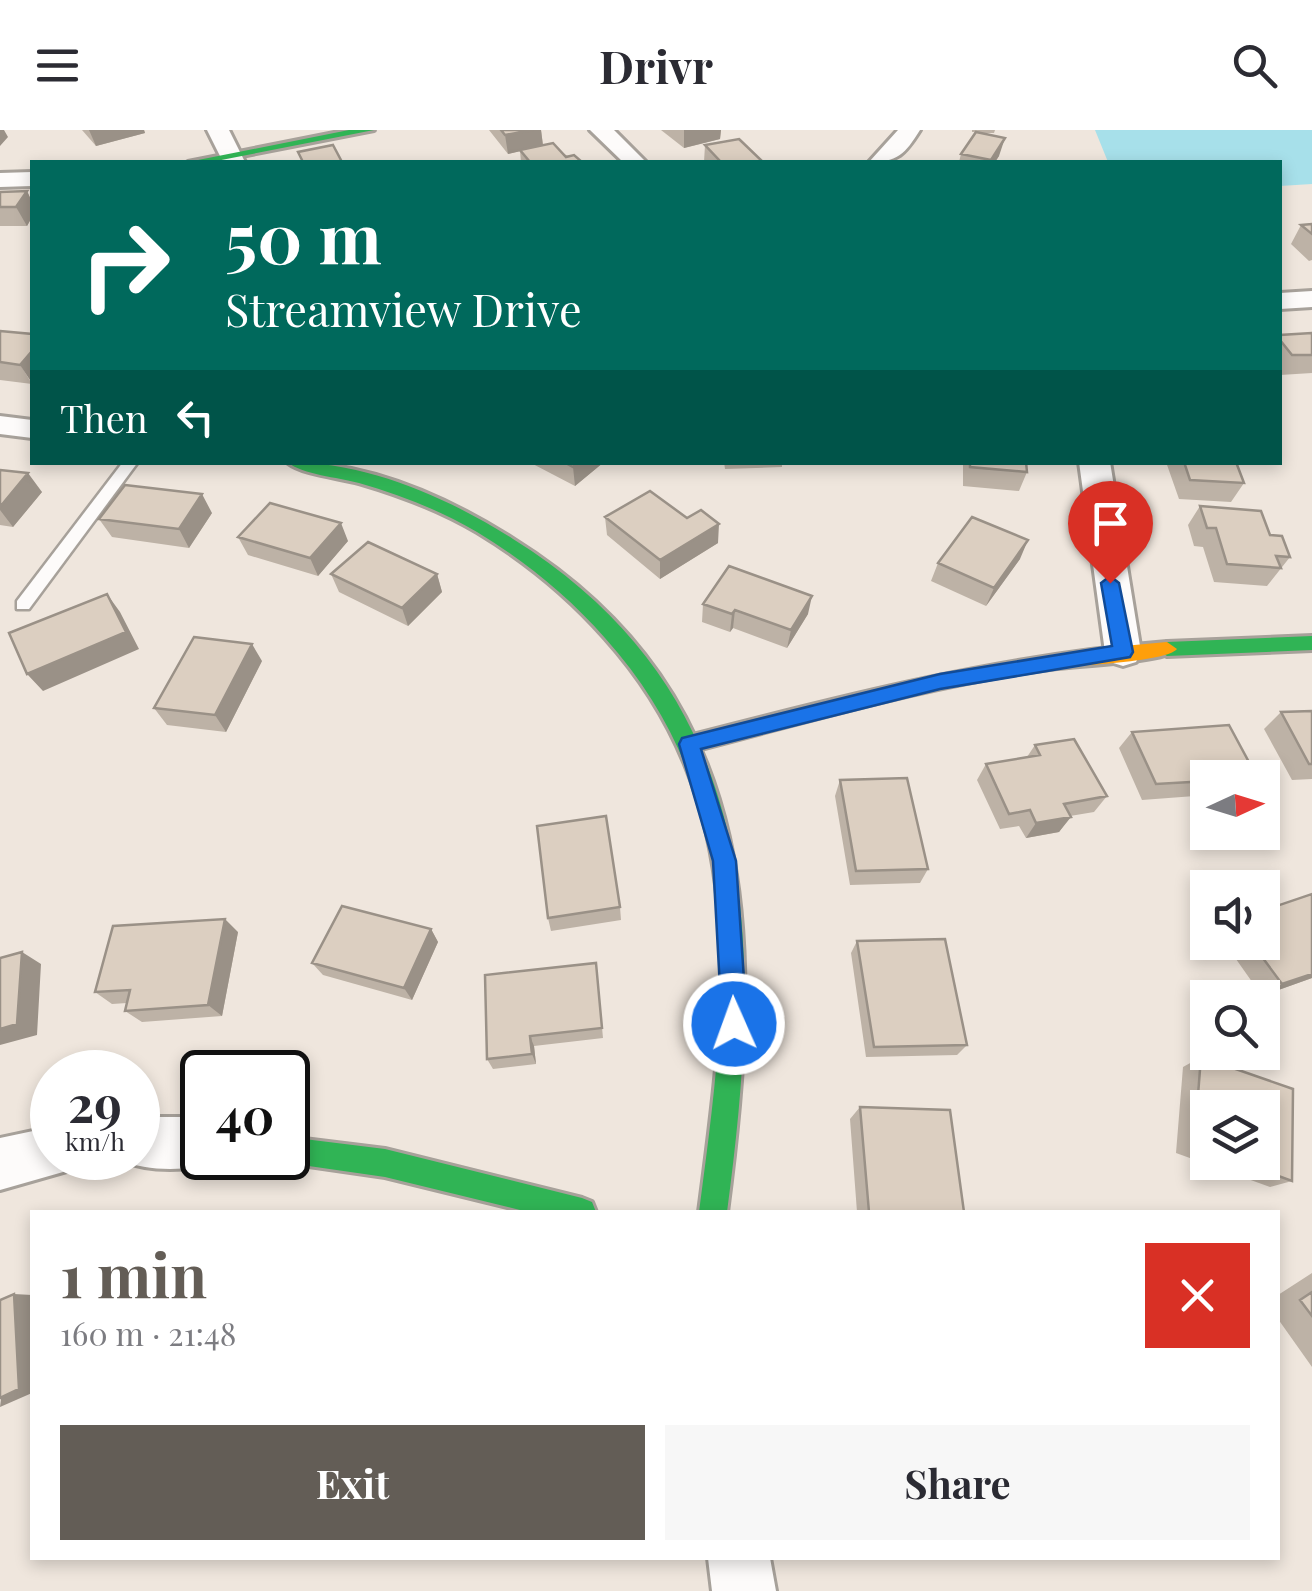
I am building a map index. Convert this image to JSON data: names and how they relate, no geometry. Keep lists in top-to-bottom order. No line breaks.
{"north":"right","page":{"header":"Drivr","turn":["50 m","Streamview Drive"],"then":"Then","speed":"29 km/h","limit":"40","heading":["1 min","160 m · 21:48"],"buttons":["Exit","Share"]}}
